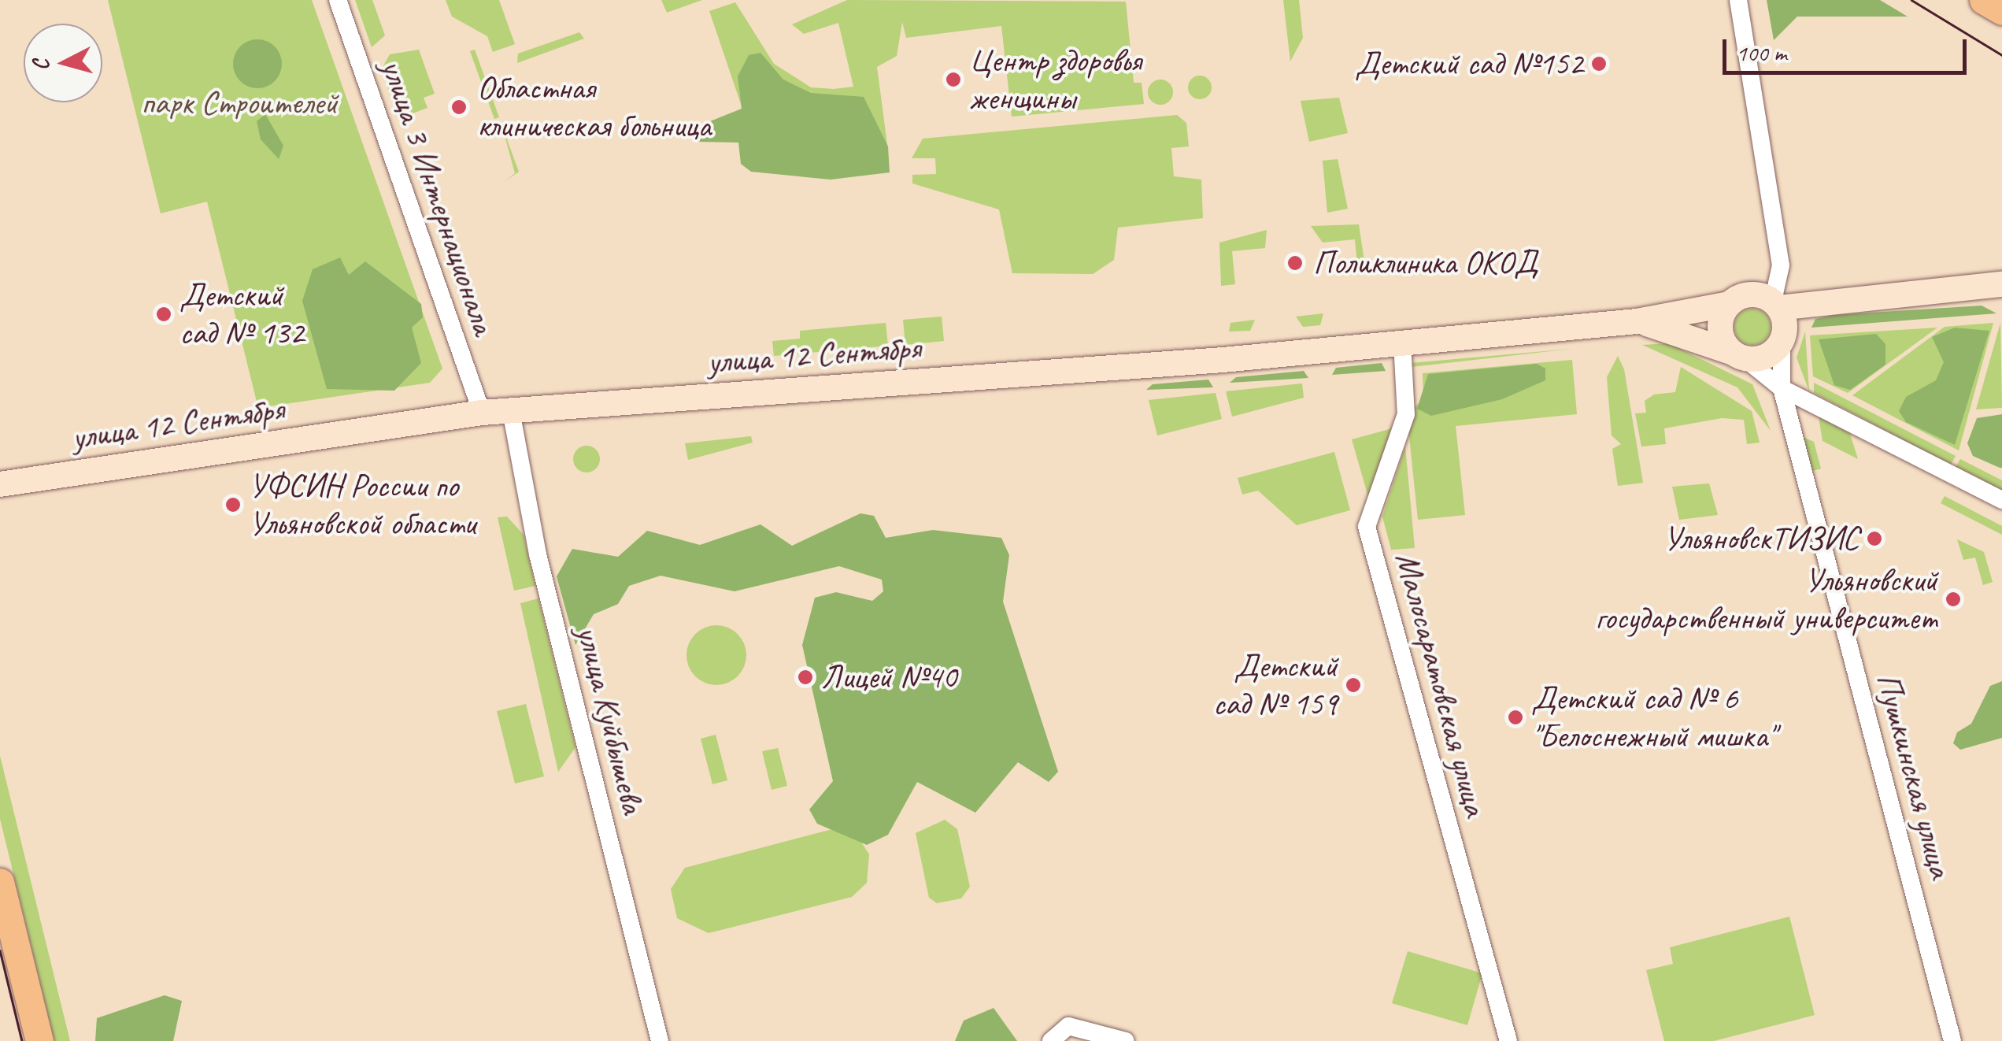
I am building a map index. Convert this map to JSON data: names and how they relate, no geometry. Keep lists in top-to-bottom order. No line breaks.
{"streets":{"main road":["улица 12 Сентября"],"street":["улица 3 Интернационала","Малосаратовская улица","улица Куйбышева","Пушкинская улица"]},"crossings":[["улица 3 Интернационала","улица 12 Сентября"],["улица 12 Сентября","Малосаратовская улица"],["улица 12 Сентября","улица Куйбышева"],["улица 12 Сентября","Пушкинская улица"]],"parks":["парк Строителей"],"places":["Детский сад №152","Центр здоровья женщины","Областная клиническая больница","Поликлиника ОКОД","Детский сад № 132","УФСИН России по Ульяновской области","УльяновскТИЗИС","Ульяновский государственный университет","Лицей №40","Детский сад № 159","Детский сад № 6 \"Белоснежный мишка\""],"scale_bar":"100 m","north":"left"}
